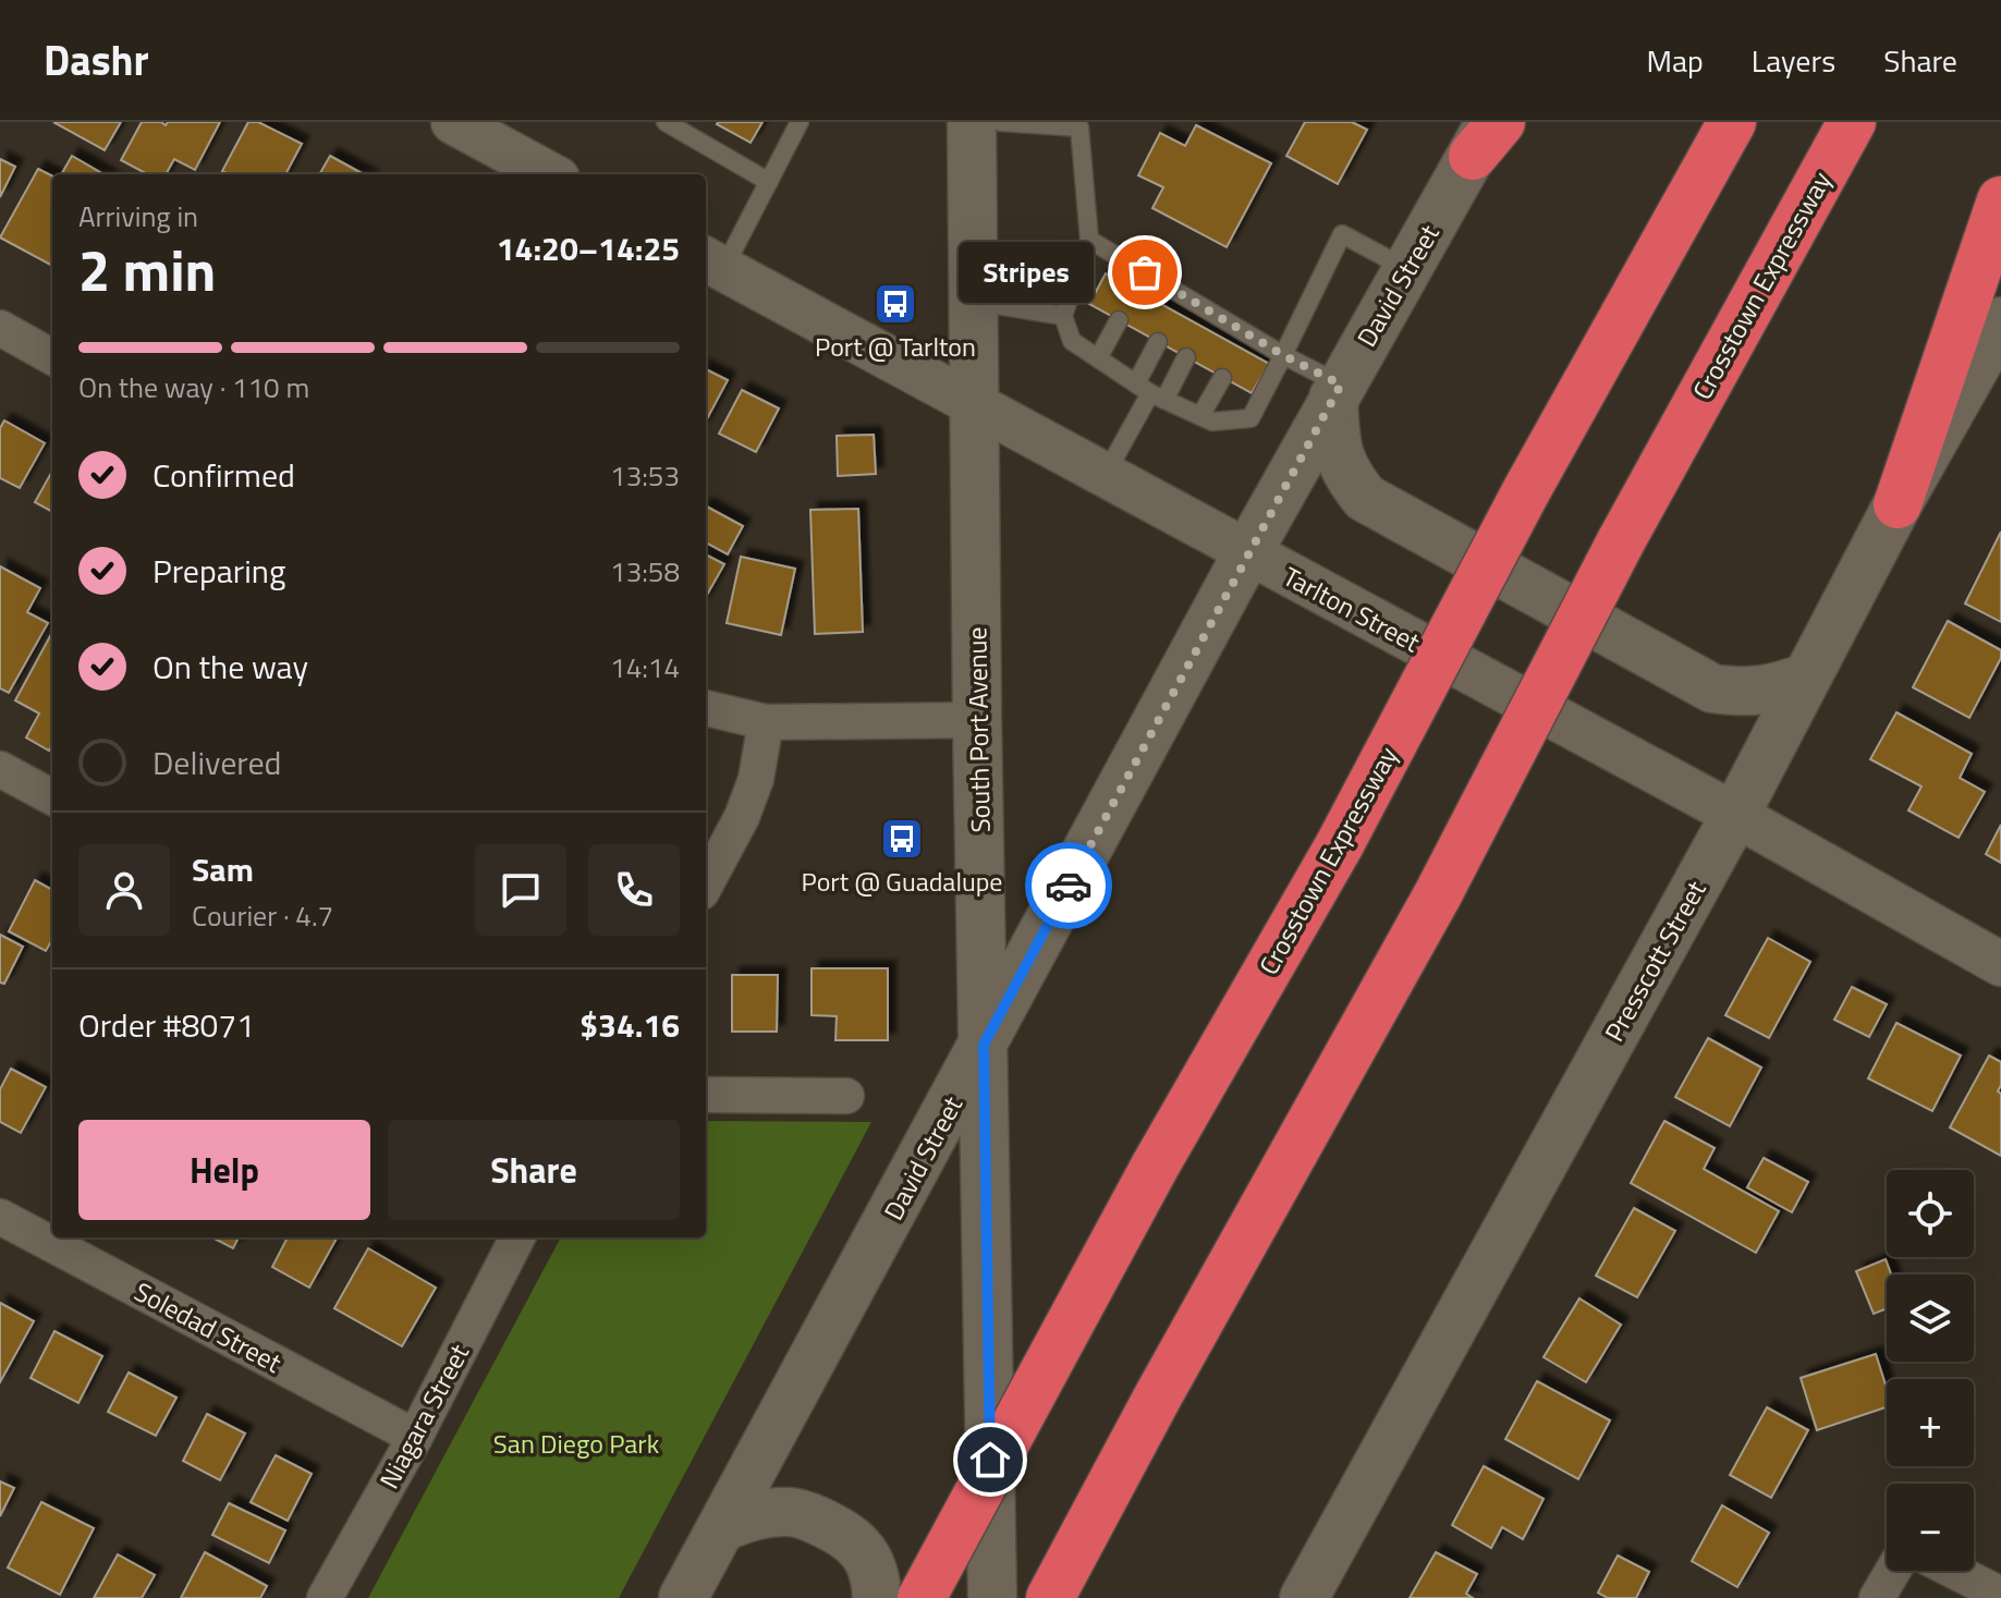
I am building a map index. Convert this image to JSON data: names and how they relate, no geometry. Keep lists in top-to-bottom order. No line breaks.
{"streets":{"highway":["Crosstown Expressway"],"main road":["David Street","South Port Avenue","Presscott Street"],"street":["Tarlton Street","Soledad Street","Niagara Street"]},"crossings":[["David Street","Tarlton Street"],["David Street","South Port Avenue"],["Tarlton Street","South Port Avenue"],["Tarlton Street","Presscott Street"],["Soledad Street","Niagara Street"]],"parks":["San Diego Park"],"places":{"other":["Stripes"],"bus stop":["Port @ Tarlton","Port @ Guadalupe"]},"page":{"header":"Dashr","nav":["Map","Layers","Share"],"heading":["2 min","Arriving in","14:20–14:25"],"panel":["Sam","Courier · 4.7","Order #8071","$34.16"],"bubble":"Stripes","bar":"On the way · 110 m","list":[["Confirmed","13:53"],["Preparing","13:58"],["On the way","14:14"],"Delivered"],"buttons":["Help","Share"],"map_buttons":["+","−"]}}
